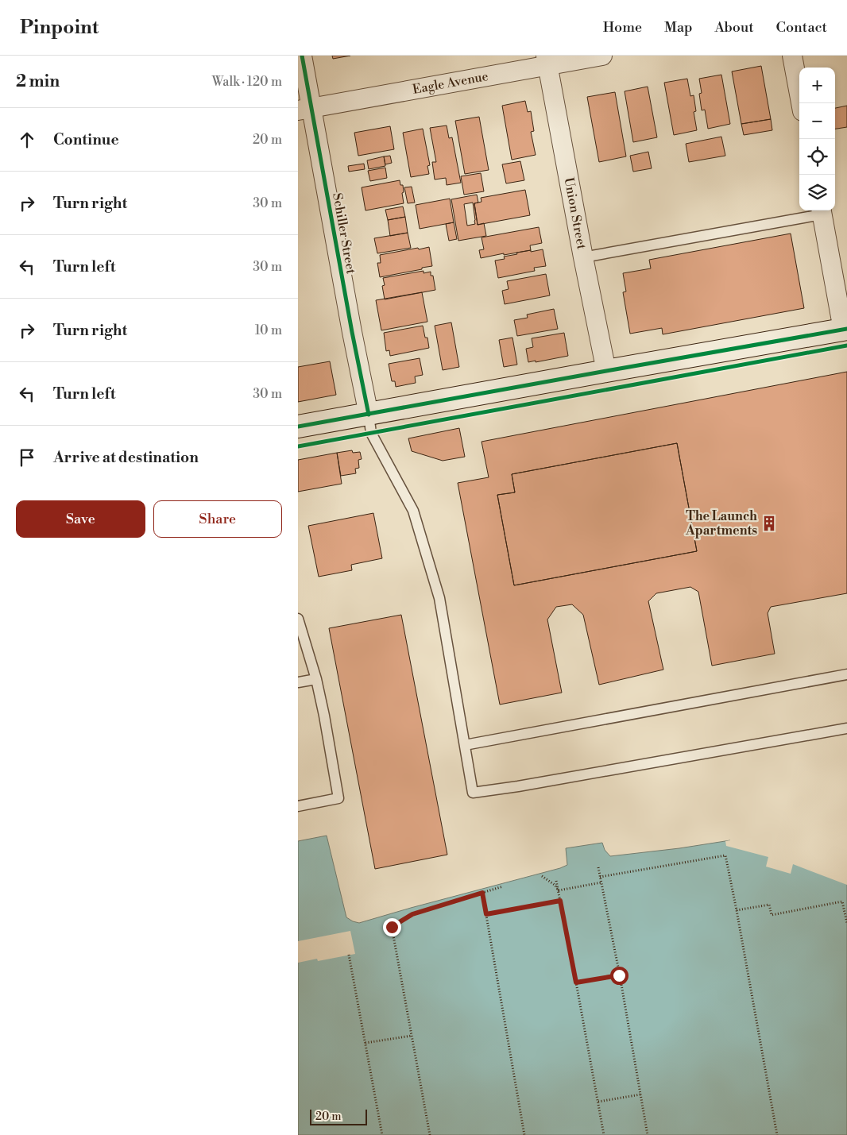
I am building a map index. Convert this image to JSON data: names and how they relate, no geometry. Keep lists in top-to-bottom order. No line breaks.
{"streets":{"street":["Eagle Avenue","Union Street","Schiller Street"]},"crossings":[["Eagle Avenue","Union Street"],["Eagle Avenue","Schiller Street"]],"places":{"building":["The Launch Apartments"]},"scale_bar":"20 m","page":{"header":"Pinpoint","nav":["Home","Map","About","Contact"],"heading":["2 min","Walk · 120 m"],"map_buttons":["+","−"],"list":[["Continue","20 m"],["Turn right","30 m"],["Turn left","30 m"],["Turn right","10 m"],["Turn left","30 m"],"Arrive at destination"],"buttons":["Save","Share"],"scale":"20 m"}}
